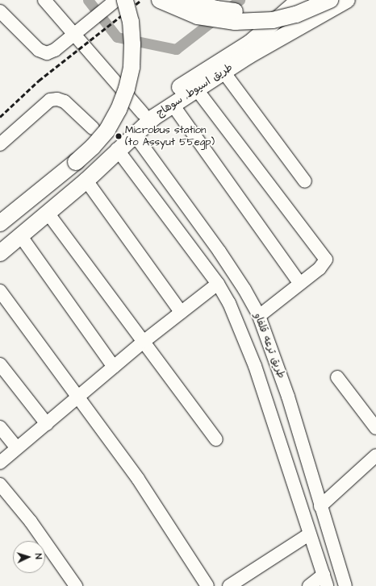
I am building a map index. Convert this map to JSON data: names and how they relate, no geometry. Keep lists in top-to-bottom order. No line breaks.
{"streets":{"main road":["طريق اسيوط, سوهاج"],"street":["طريق ترعه قلفاو"]},"crossings":[["طريق اسيوط, سوهاج","طريق ترعه قلفاو"]],"places":["Microbus station (to Assyut 55egp)"],"north":"right"}
